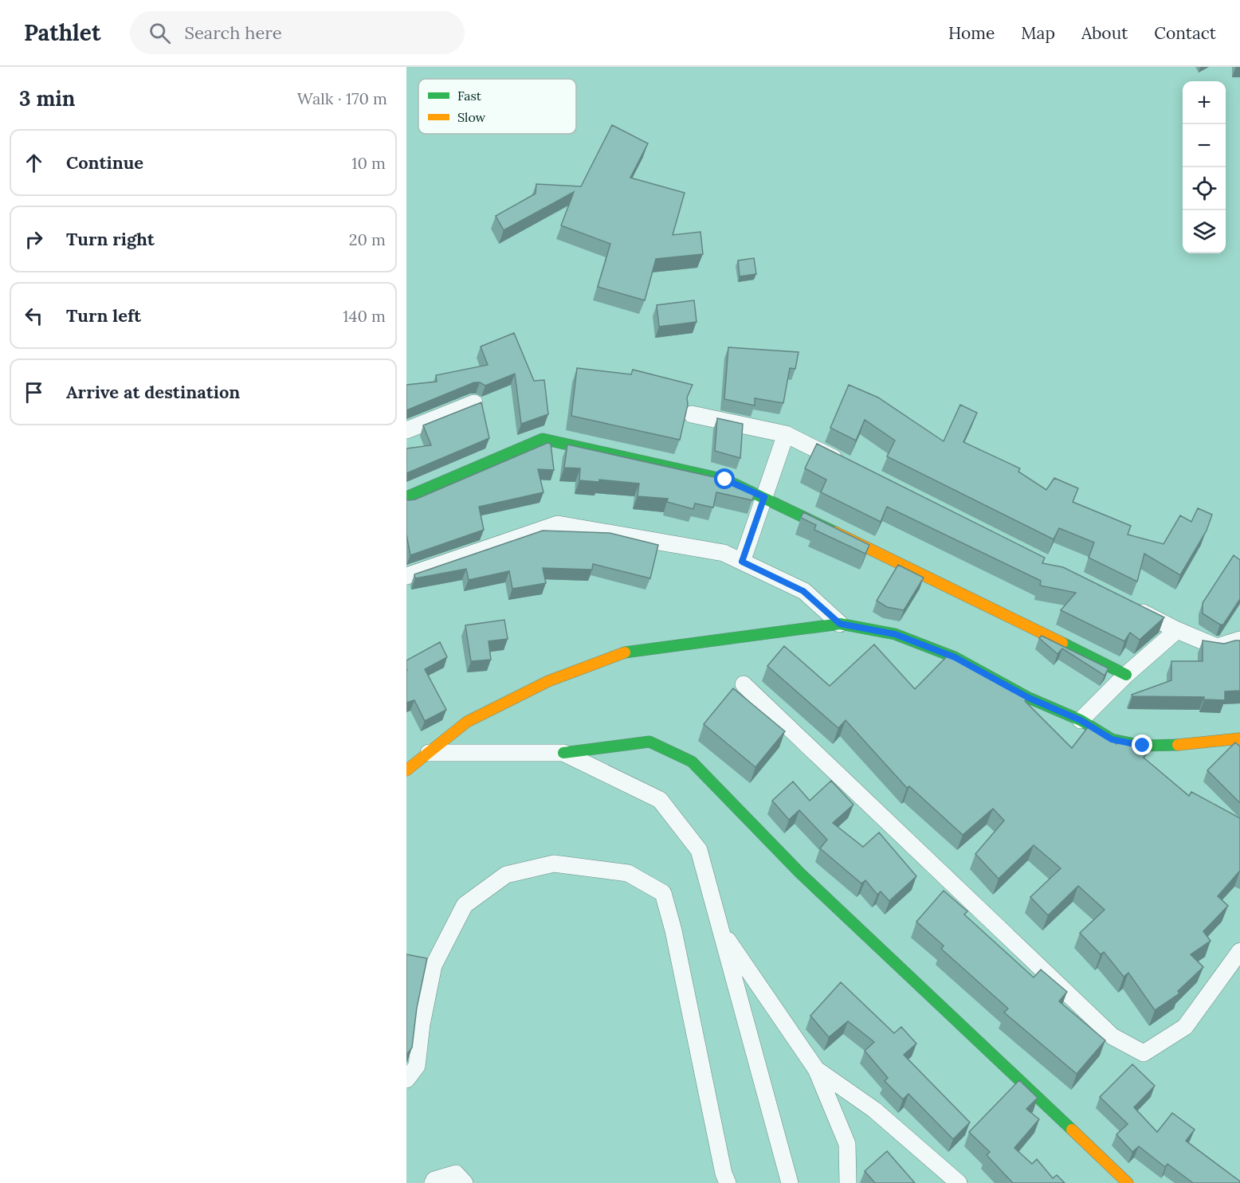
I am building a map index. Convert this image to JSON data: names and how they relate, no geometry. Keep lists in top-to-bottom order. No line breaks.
{"legend":["Fast","Slow"],"page":{"header":"Pathlet","search":"Search here","nav":["Home","Map","About","Contact"],"heading":["3 min","Walk · 170 m"],"map_buttons":["+","−"],"list":[["Continue","10 m"],["Turn right","20 m"],["Turn left","140 m"],"Arrive at destination"]}}
